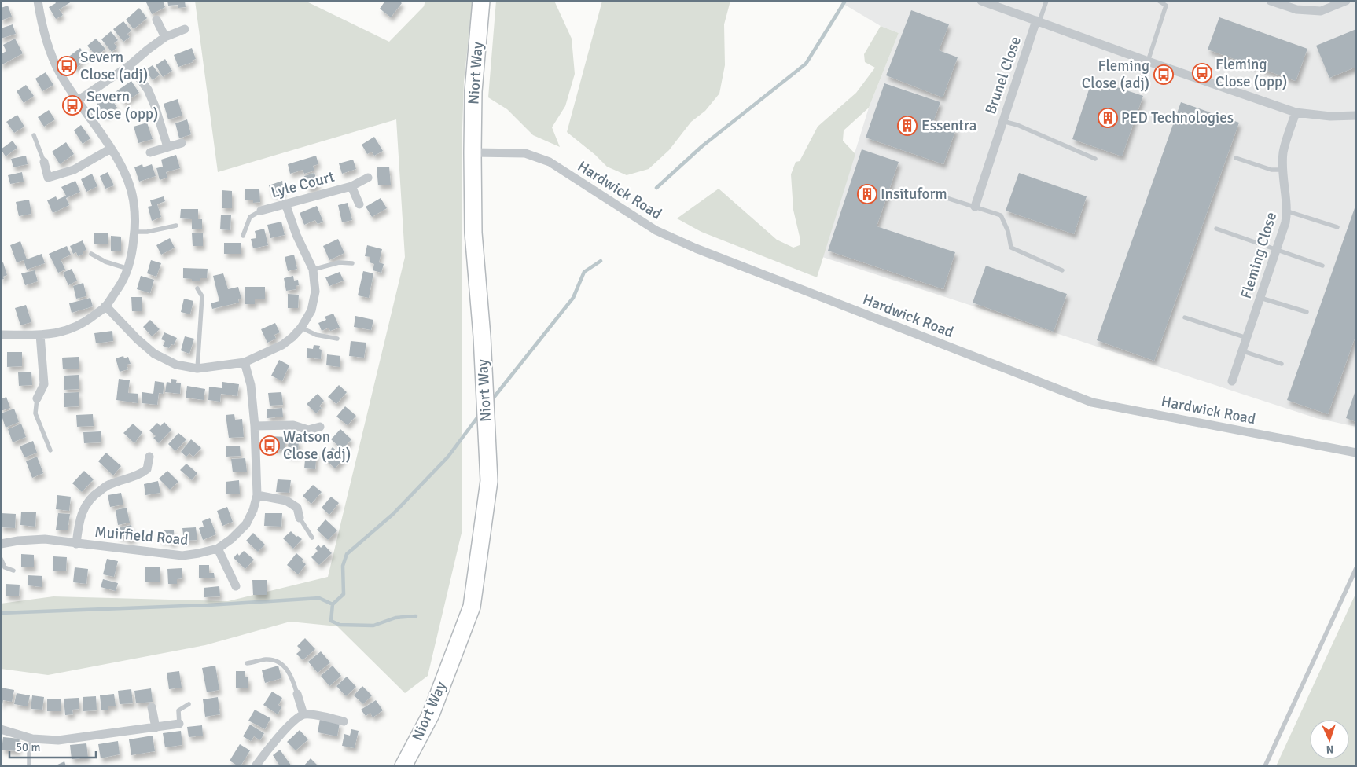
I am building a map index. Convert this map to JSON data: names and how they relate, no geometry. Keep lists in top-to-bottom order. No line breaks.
{"streets":{"highway":["Niort Way"],"street":["Brunel Close","Lyle Court","Hardwick Road","Fleming Close","Muirfield Road"]},"crossings":[["Niort Way","Hardwick Road"]],"places":{"bus stop":["Severn Close (adj)","Fleming Close (opp)","Fleming Close (adj)","Severn Close (opp)","Watson Close (adj)"],"building":["PED Technologies","Essentra","Insituform"]},"scale_bar":"50 m","north":"bottom"}
